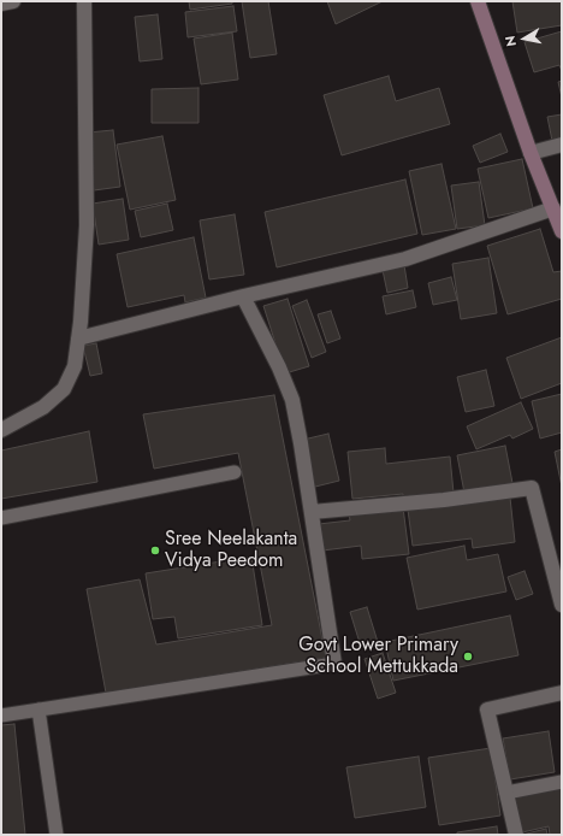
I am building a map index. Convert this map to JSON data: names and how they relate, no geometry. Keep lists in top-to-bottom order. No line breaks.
{"places":["Sree Neelakanta Vidya Peedom","Govt Lower Primary School Mettukkada"],"north":"left"}
